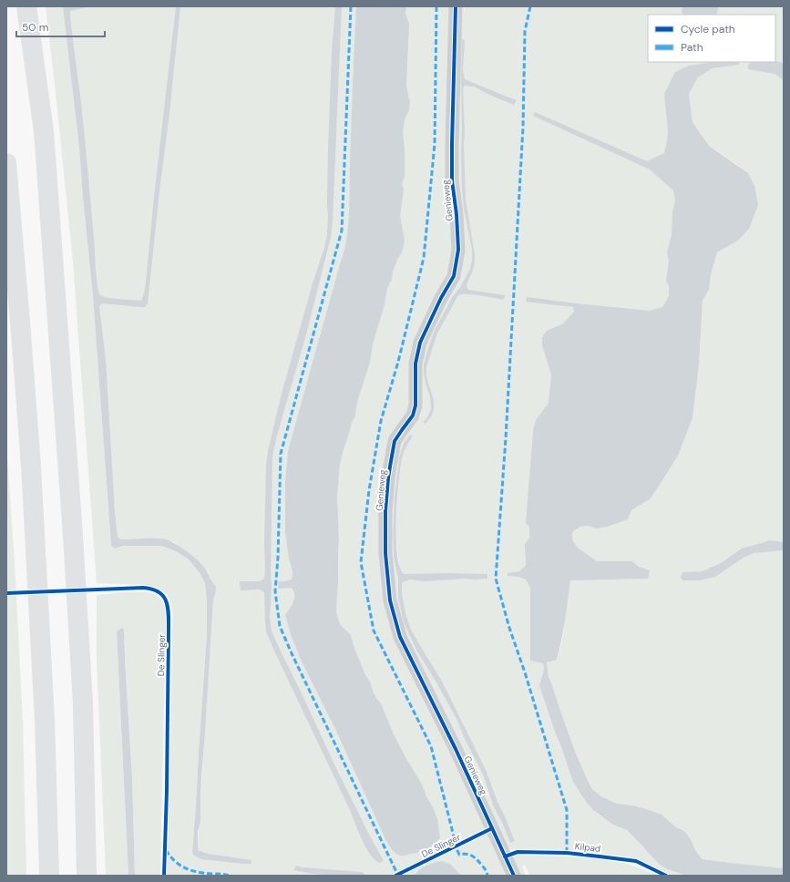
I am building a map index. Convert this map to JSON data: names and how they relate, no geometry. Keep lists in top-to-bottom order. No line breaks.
{"streets":{"street":["Genieweg"],"cycle path":["De Slinger","Kilpad"]},"legend":["Cycle path","Path"],"scale_bar":"50 m"}
